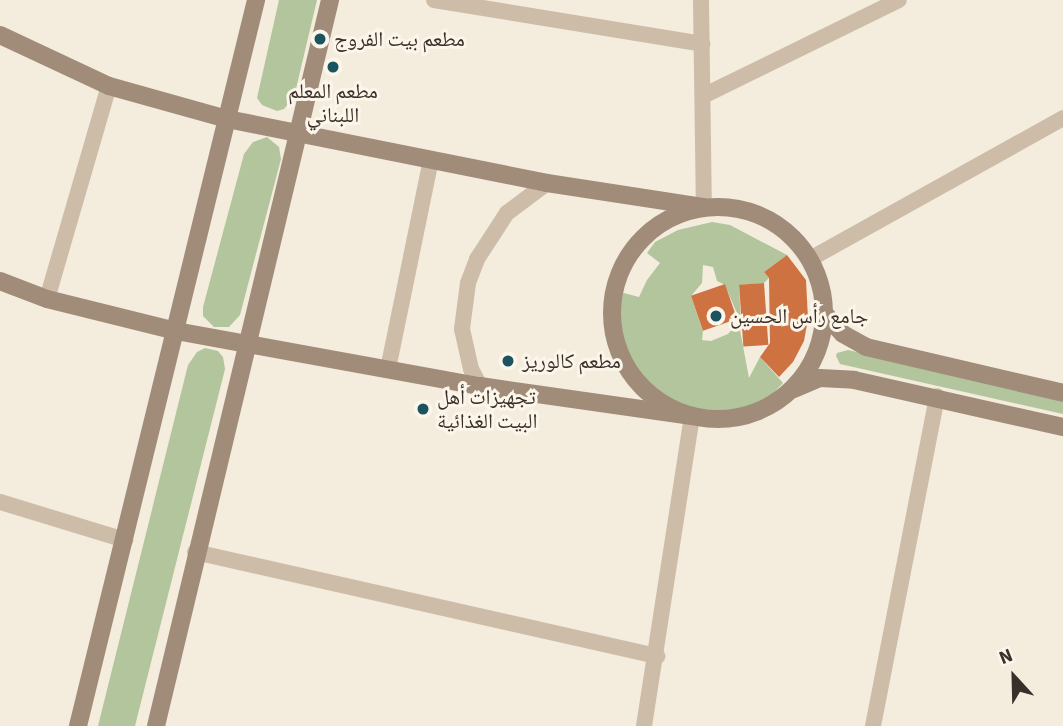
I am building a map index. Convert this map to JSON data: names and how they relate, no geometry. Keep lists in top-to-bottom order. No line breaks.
{"places":["مطعم بيت الفروج","مطعم المعلم اللبناني","جامع رأس الحسين","مطعم كالوريز","تجهيزات أهل البيت الغذائية"],"north":"top"}
